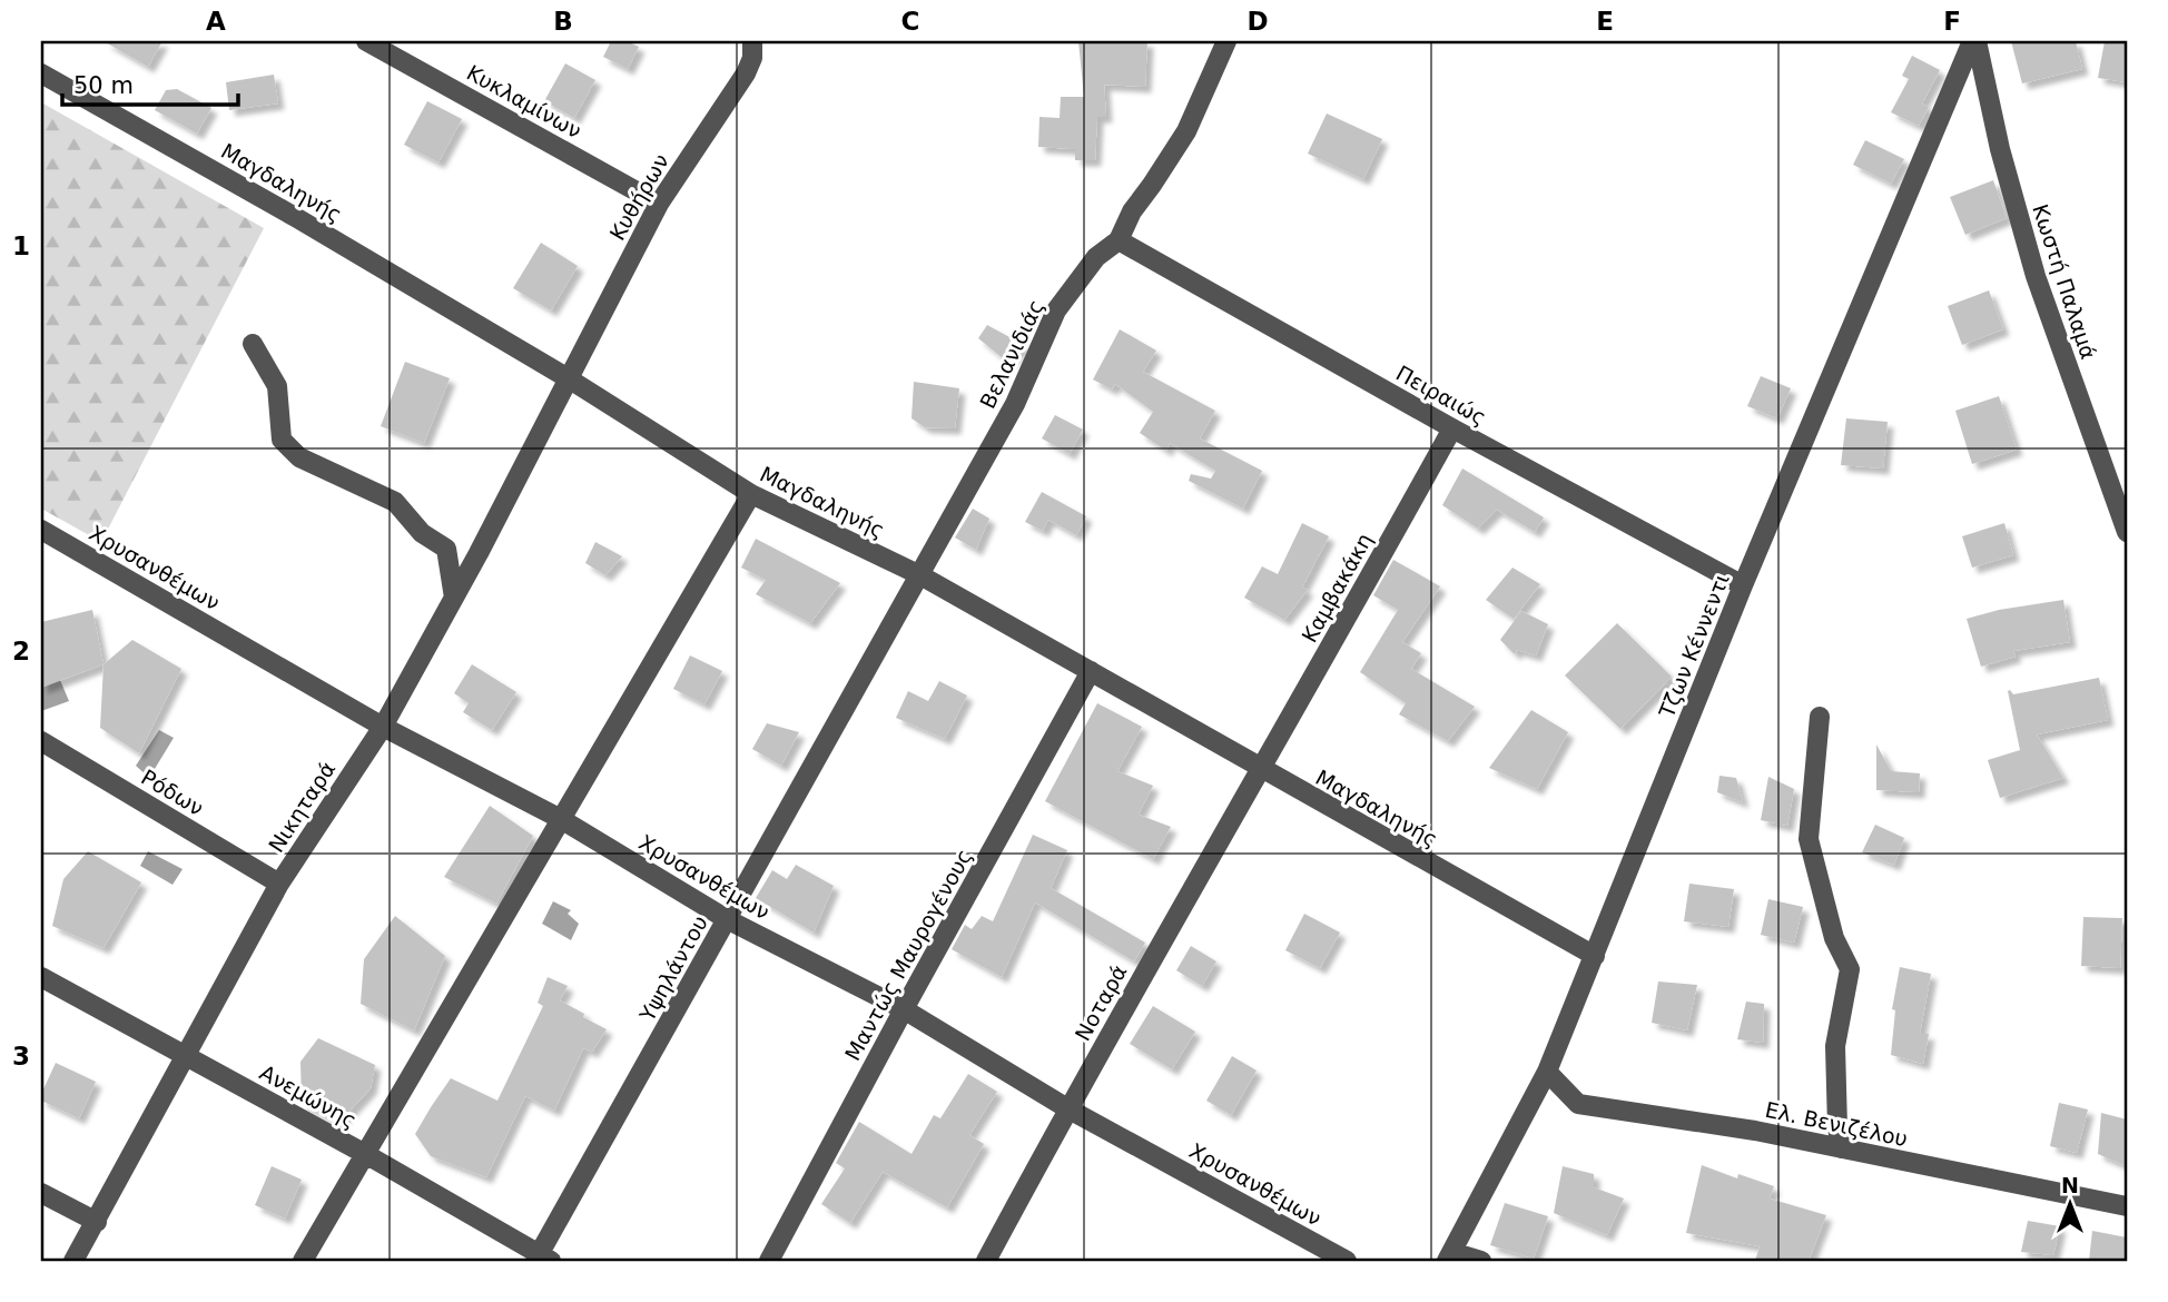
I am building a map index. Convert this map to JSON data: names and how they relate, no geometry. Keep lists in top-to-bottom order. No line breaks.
{"streets":{"street":["Κυκλαμίνων","Μαγδαληνής","Κυθήρων","Κωστή Παλαμά","Βελανιδιάς","Πειραιώς","Χρυσανθέμων","Καμβακάκη","Τζων Κέννεντι","Ρόδων","Νικηταρά","Μαντώς Μαυρογένους","Υψηλάντου","Νοταρά","Ανεμώνης","Ελ. Βενιζέλου"]},"crossings":[["Κυκλαμίνων","Κυθήρων"],["Μαγδαληνής","Κυθήρων"],["Μαγδαληνής","Βελανιδιάς"],["Μαγδαληνής","Καμβακάκη"],["Μαγδαληνής","Τζων Κέννεντι"],["Μαγδαληνής","Νικηταρά"],["Μαγδαληνής","Μαντώς Μαυρογένους"],["Μαγδαληνής","Υψηλάντου"],["Μαγδαληνής","Νοταρά"],["Κυθήρων","Νικηταρά"],["Κωστή Παλαμά","Τζων Κέννεντι"],["Βελανιδιάς","Πειραιώς"],["Βελανιδιάς","Υψηλάντου"],["Πειραιώς","Καμβακάκη"],["Πειραιώς","Τζων Κέννεντι"],["Χρυσανθέμων","Νικηταρά"],["Χρυσανθέμων","Μαντώς Μαυρογένους"],["Χρυσανθέμων","Υψηλάντου"],["Χρυσανθέμων","Νοταρά"],["Καμβακάκη","Νοταρά"],["Τζων Κέννεντι","Ελ. Βενιζέλου"],["Ρόδων","Νικηταρά"],["Νικηταρά","Ανεμώνης"],["Υψηλάντου","Ανεμώνης"]],"scale_bar":"50 m","north":"top","grid":{"columns":["A","B","C","D","E","F"],"rows":["1","2","3"]}}
